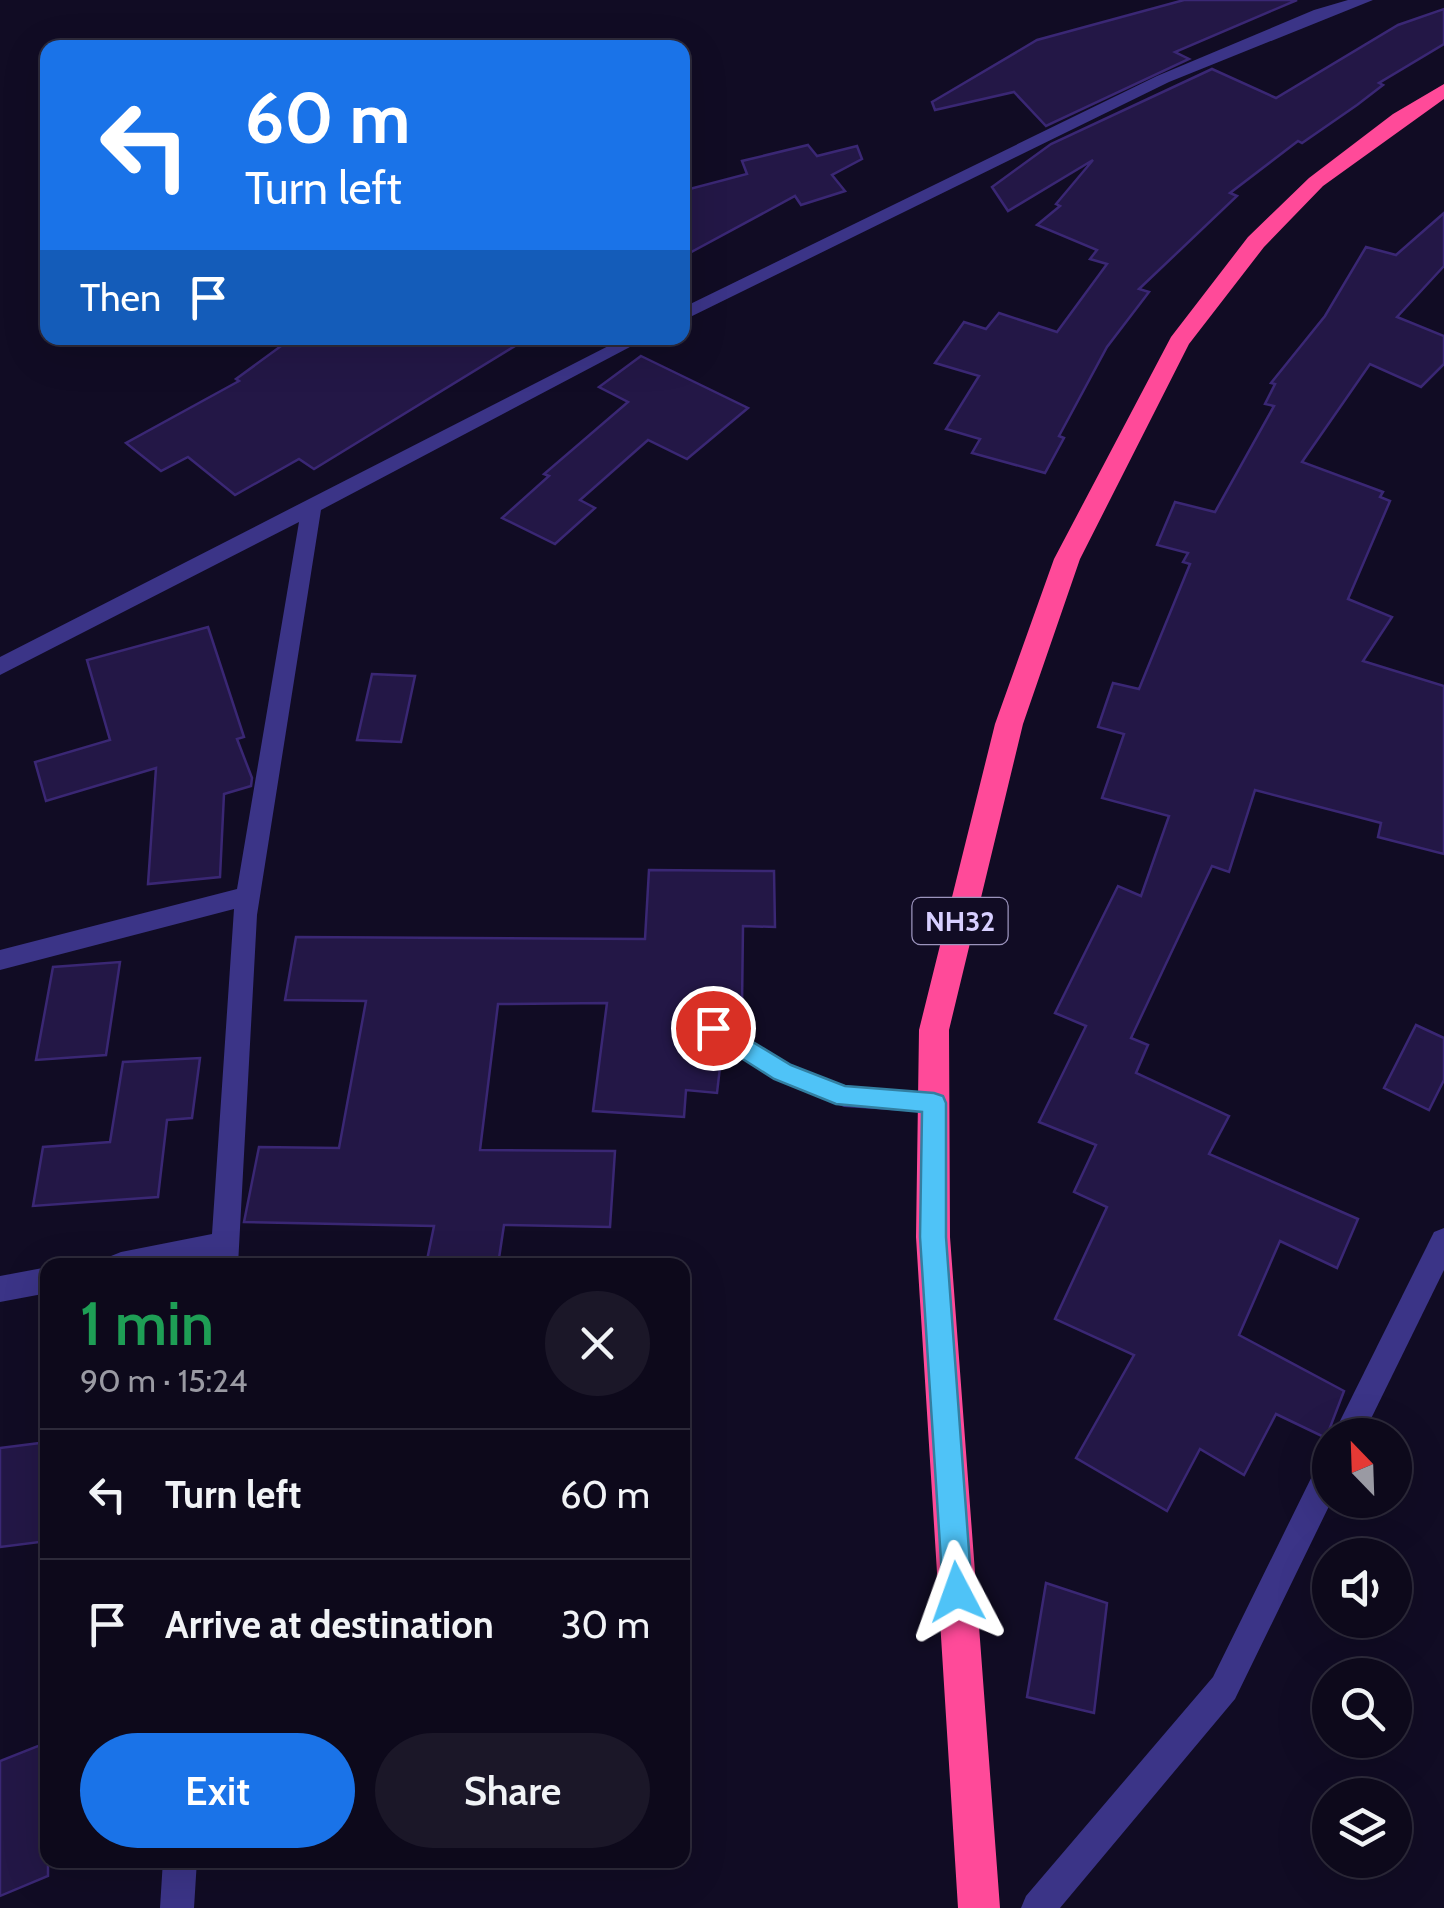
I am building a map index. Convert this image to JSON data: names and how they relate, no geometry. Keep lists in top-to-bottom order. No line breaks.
{"streets":{"highway":["NH32"]},"north":"top left","page":{"turn":["60 m","Turn left"],"then":"Then","heading":["1 min","90 m · 15:24"],"list":[{"name":"Turn left","value":"60 m"},{"name":"Arrive at destination","value":"30 m"}],"buttons":["Exit","Share"]}}
